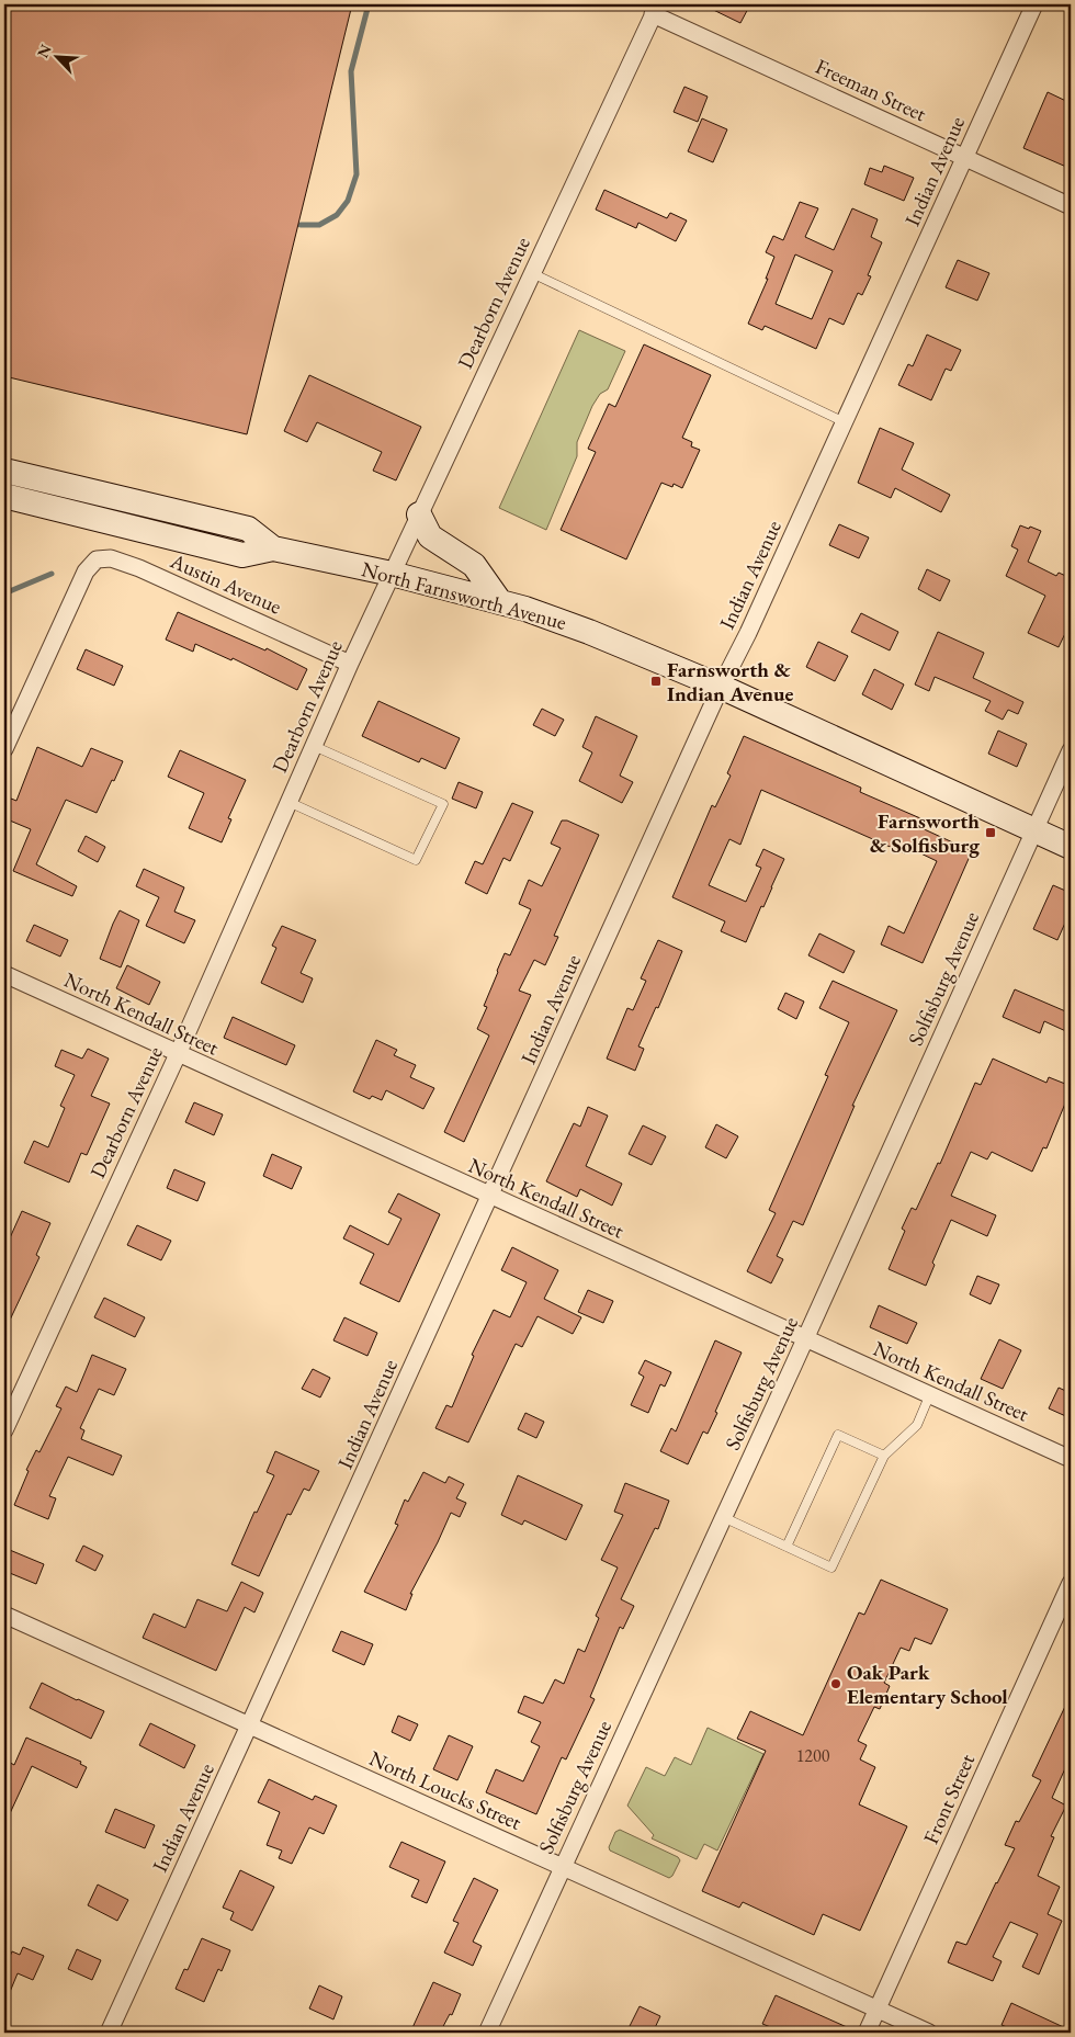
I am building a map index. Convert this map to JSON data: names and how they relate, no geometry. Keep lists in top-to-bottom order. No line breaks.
{"streets":{"main road":["North Farnsworth Avenue"],"street":["Freeman Street","Indian Avenue","Dearborn Avenue","Austin Avenue","Solfisburg Avenue","North Kendall Street","North Loucks Street","Front Street"]},"crossings":[["Freeman Street","Indian Avenue"],["Freeman Street","Dearborn Avenue"],["Indian Avenue","North Farnsworth Avenue"],["Indian Avenue","North Kendall Street"],["Indian Avenue","North Loucks Street"],["Dearborn Avenue","Austin Avenue"],["Dearborn Avenue","North Farnsworth Avenue"],["Dearborn Avenue","North Kendall Street"],["North Farnsworth Avenue","Solfisburg Avenue"],["Solfisburg Avenue","North Kendall Street"],["Solfisburg Avenue","North Loucks Street"],["North Loucks Street","Front Street"]],"places":{"transit":["Farnsworth & Indian Avenue","Farnsworth & Solfisburg"],"other":["Oak Park Elementary School"]},"house_numbers":["1200"],"north":"top left"}
